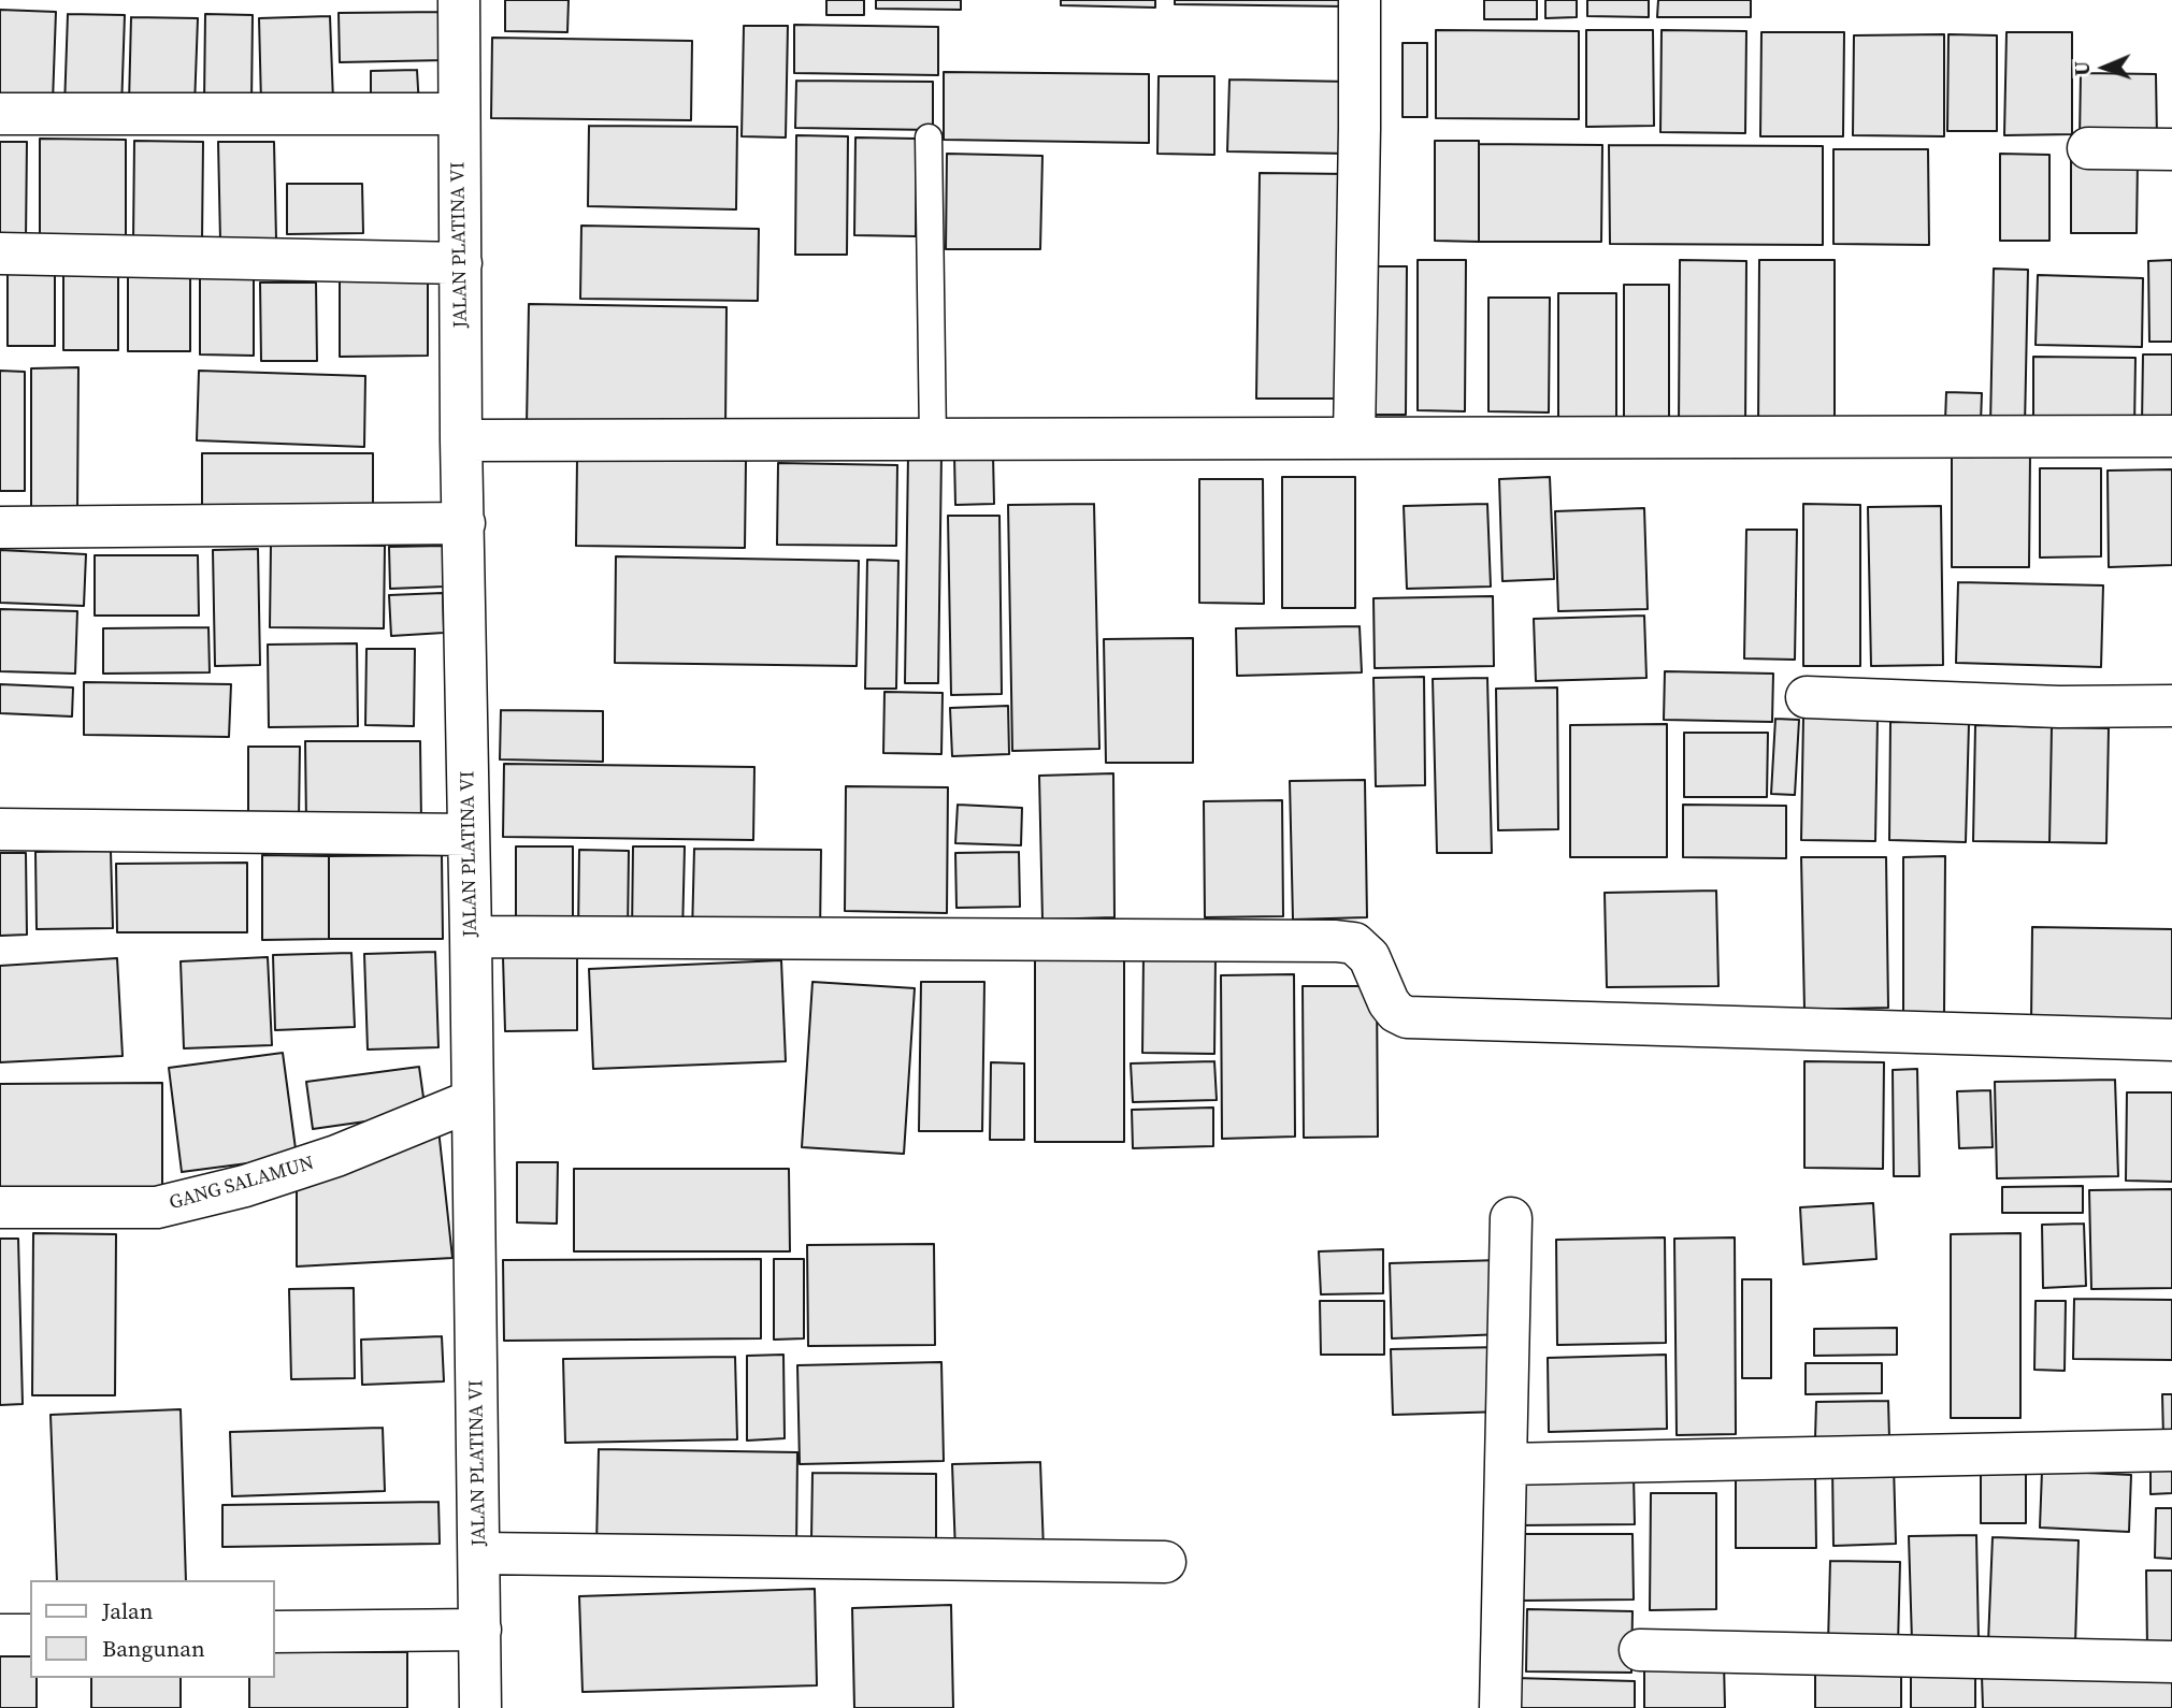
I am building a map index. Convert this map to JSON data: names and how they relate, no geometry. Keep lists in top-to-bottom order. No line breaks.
{"streets":{"street":["JALAN PLATINA VI","GANG SALAMUN"]},"crossings":[["JALAN PLATINA VI","GANG SALAMUN"]],"legend":["Jalan","Bangunan"],"north":"left"}
